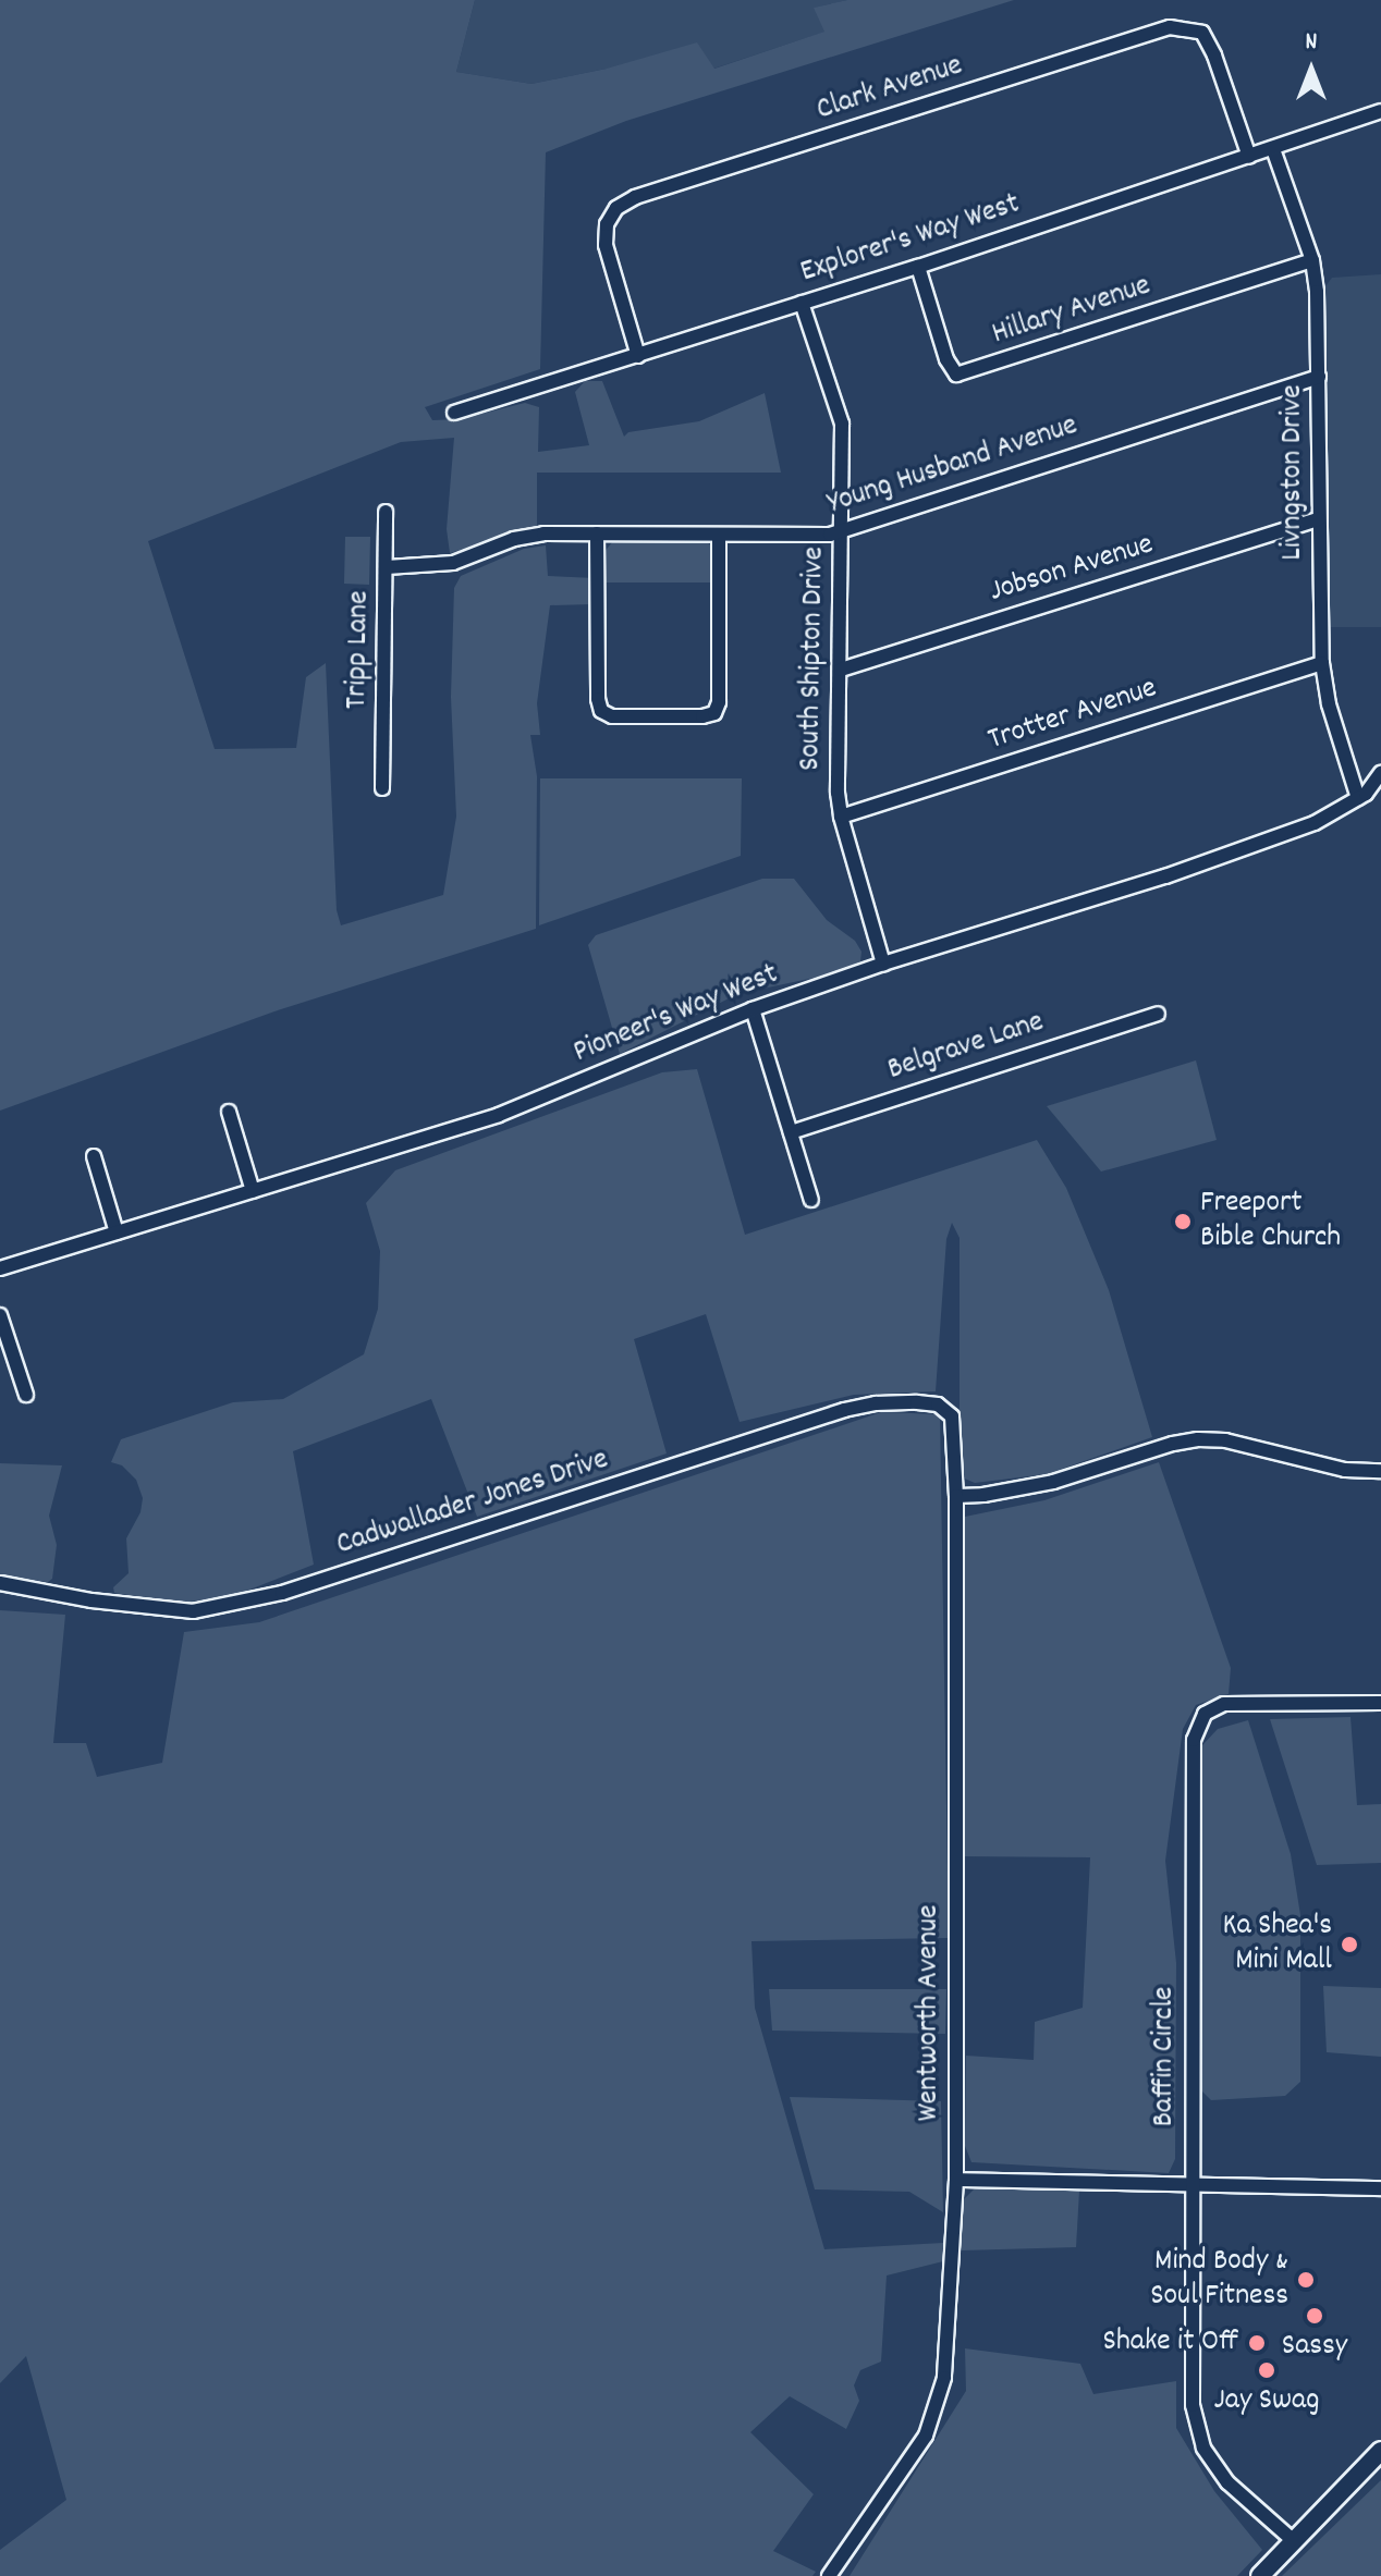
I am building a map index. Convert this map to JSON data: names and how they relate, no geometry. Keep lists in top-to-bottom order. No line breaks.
{"streets":{"street":["Clark Avenue","Explorer's Way West","Hillary Avenue","Young Husband Avenue","Livngston Drive","Jobson Avenue","Tripp Lane","South Shipton Drive","Trotter Avenue","Pioneer's Way West","Belgrave Lane","Cadwallader Jones Drive","Wentworth Avenue","Baffin Circle"]},"crossings":[["Clark Avenue","Explorer's Way West"],["Explorer's Way West","Hillary Avenue"],["Explorer's Way West","Livngston Drive"],["Explorer's Way West","South Shipton Drive"],["Hillary Avenue","Livngston Drive"],["Young Husband Avenue","Livngston Drive"],["Young Husband Avenue","Tripp Lane"],["Young Husband Avenue","South Shipton Drive"],["Livngston Drive","Jobson Avenue"],["Livngston Drive","Trotter Avenue"],["Livngston Drive","Pioneer's Way West"],["Jobson Avenue","South Shipton Drive"],["South Shipton Drive","Trotter Avenue"],["South Shipton Drive","Pioneer's Way West"],["Cadwallader Jones Drive","Wentworth Avenue"]],"places":["Freeport Bible Church","Ka Shea's Mini Mall","Mind Body & Soul Fitness","Sassy","Shake it Off","Jay Swag"],"north":"top"}
